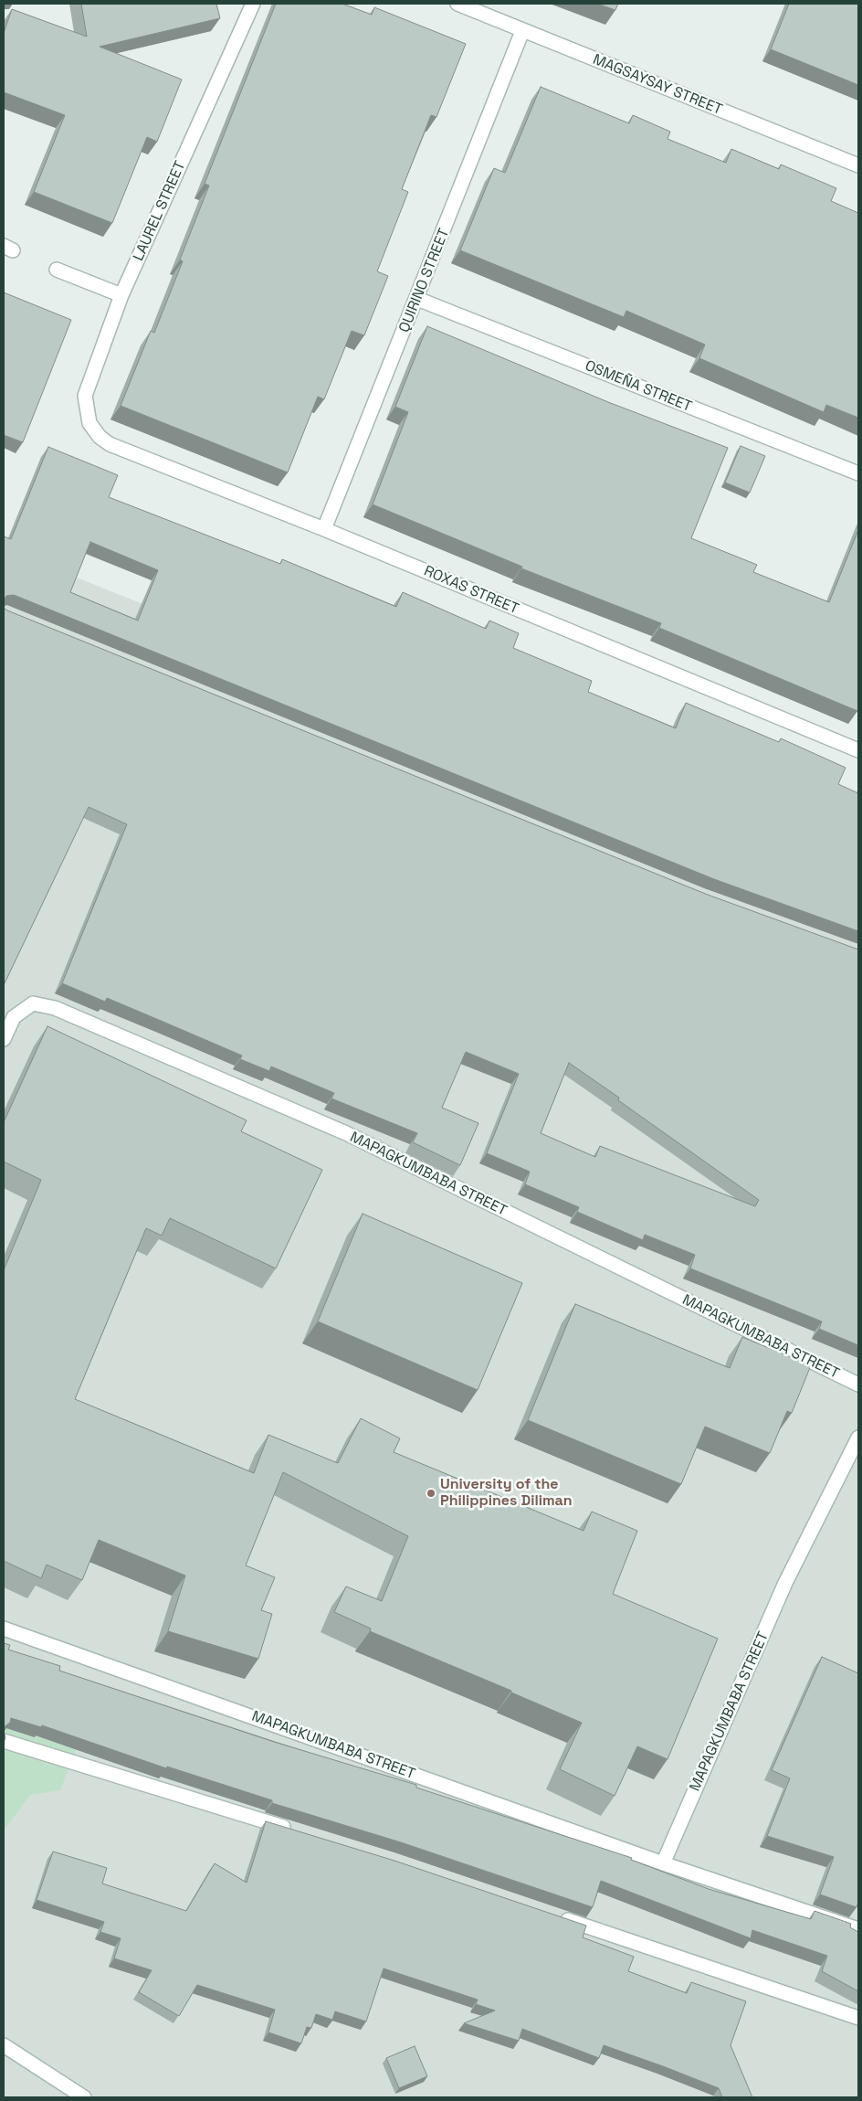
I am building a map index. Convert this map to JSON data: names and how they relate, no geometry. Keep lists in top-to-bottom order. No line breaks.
{"streets":{"street":["MAGSAYSAY STREET","LAUREL STREET","QUIRINO STREET","OSMEÑA STREET","ROXAS STREET","MAPAGKUMBABA STREET"]},"crossings":[["MAGSAYSAY STREET","QUIRINO STREET"],["LAUREL STREET","ROXAS STREET"],["QUIRINO STREET","OSMEÑA STREET"],["QUIRINO STREET","ROXAS STREET"]],"places":["University of the Philippines Diliman"]}
